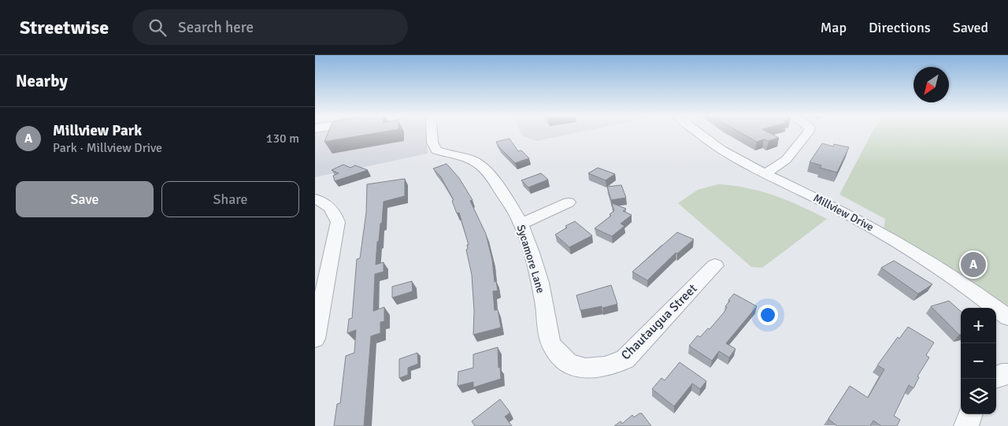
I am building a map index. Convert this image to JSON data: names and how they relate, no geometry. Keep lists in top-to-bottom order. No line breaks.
{"streets":{"street":["Millview Drive","Sycamore Lane","Chautaugua Street"]},"crossings":[["Sycamore Lane","Chautaugua Street"]],"north":"bottom left","page":{"header":"Streetwise","search":"Search here","nav":["Map","Directions","Saved"],"heading":"Nearby","list":[{"mark":"A","name":"Millview Park","note":"Park · Millview Drive","value":"130 m"}],"buttons":["Save","Share"],"pins":"A","map_buttons":["+","−"]}}
